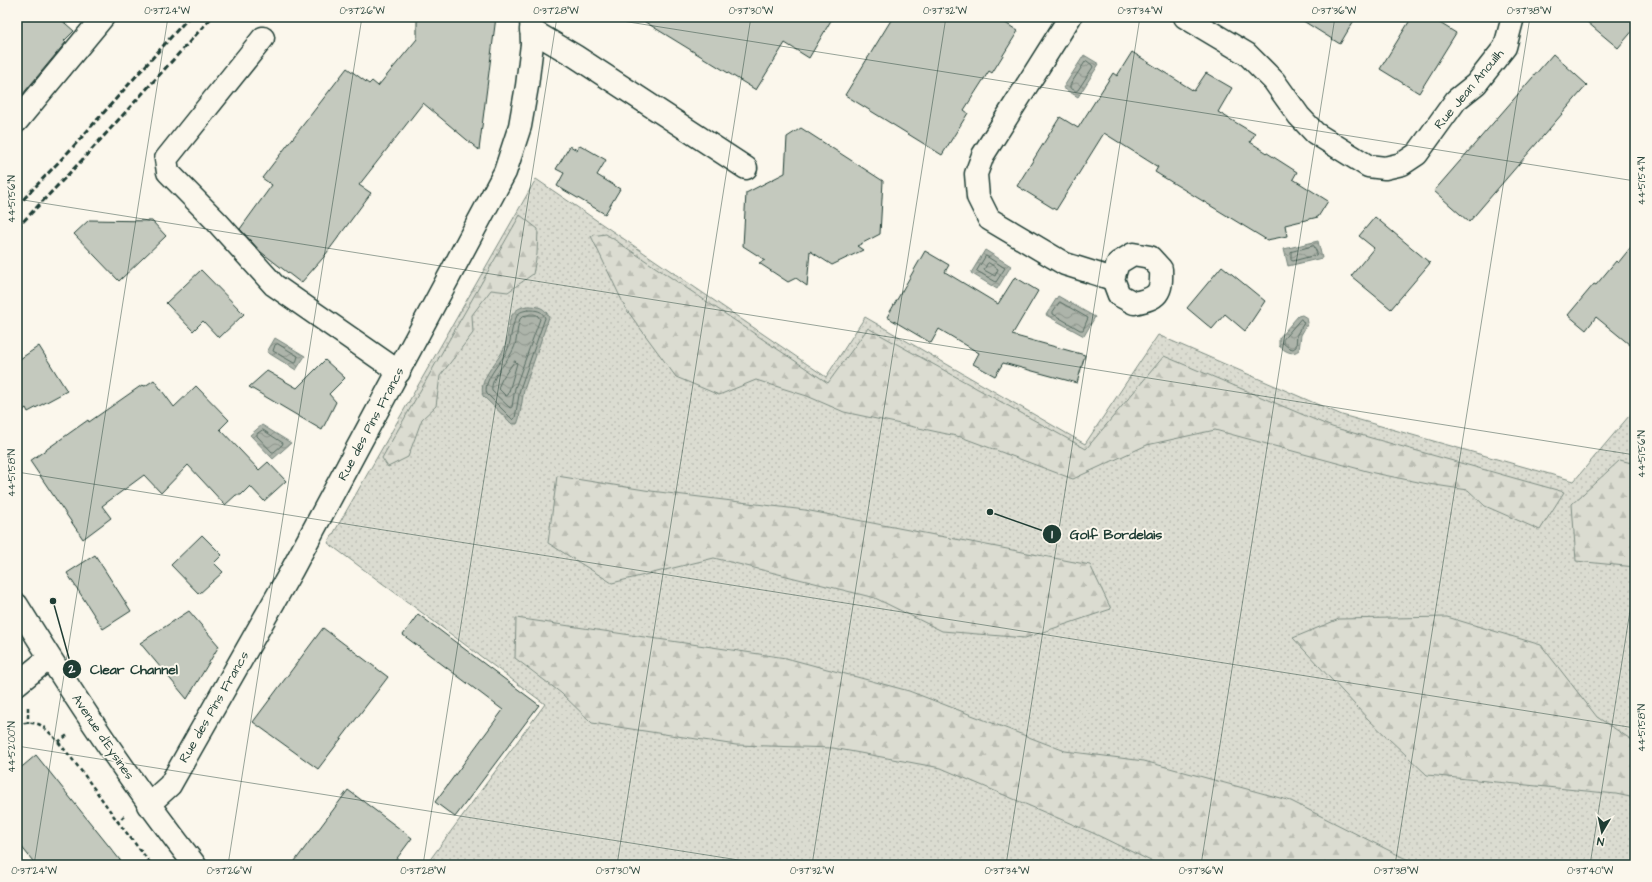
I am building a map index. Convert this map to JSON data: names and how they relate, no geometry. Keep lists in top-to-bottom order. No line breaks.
{"streets":{"street":["Rue Jean Anouilh","Rue des Pins Francs","Avenue d'Eysines"]},"crossings":[["Rue des Pins Francs","Avenue d'Eysines"]],"places":["Golf Bordelais","Clear Channel"],"north":"bottom","coordinates":["0°37'24\"W","0°37'26\"W","0°37'28\"W","0°37'30\"W","0°37'32\"W","0°37'34\"W","0°37'36\"W","0°37'38\"W","44°51'54\"N","44°51'56\"N","44°51'58\"N","44°52'00\"N","0°37'40\"W"]}
